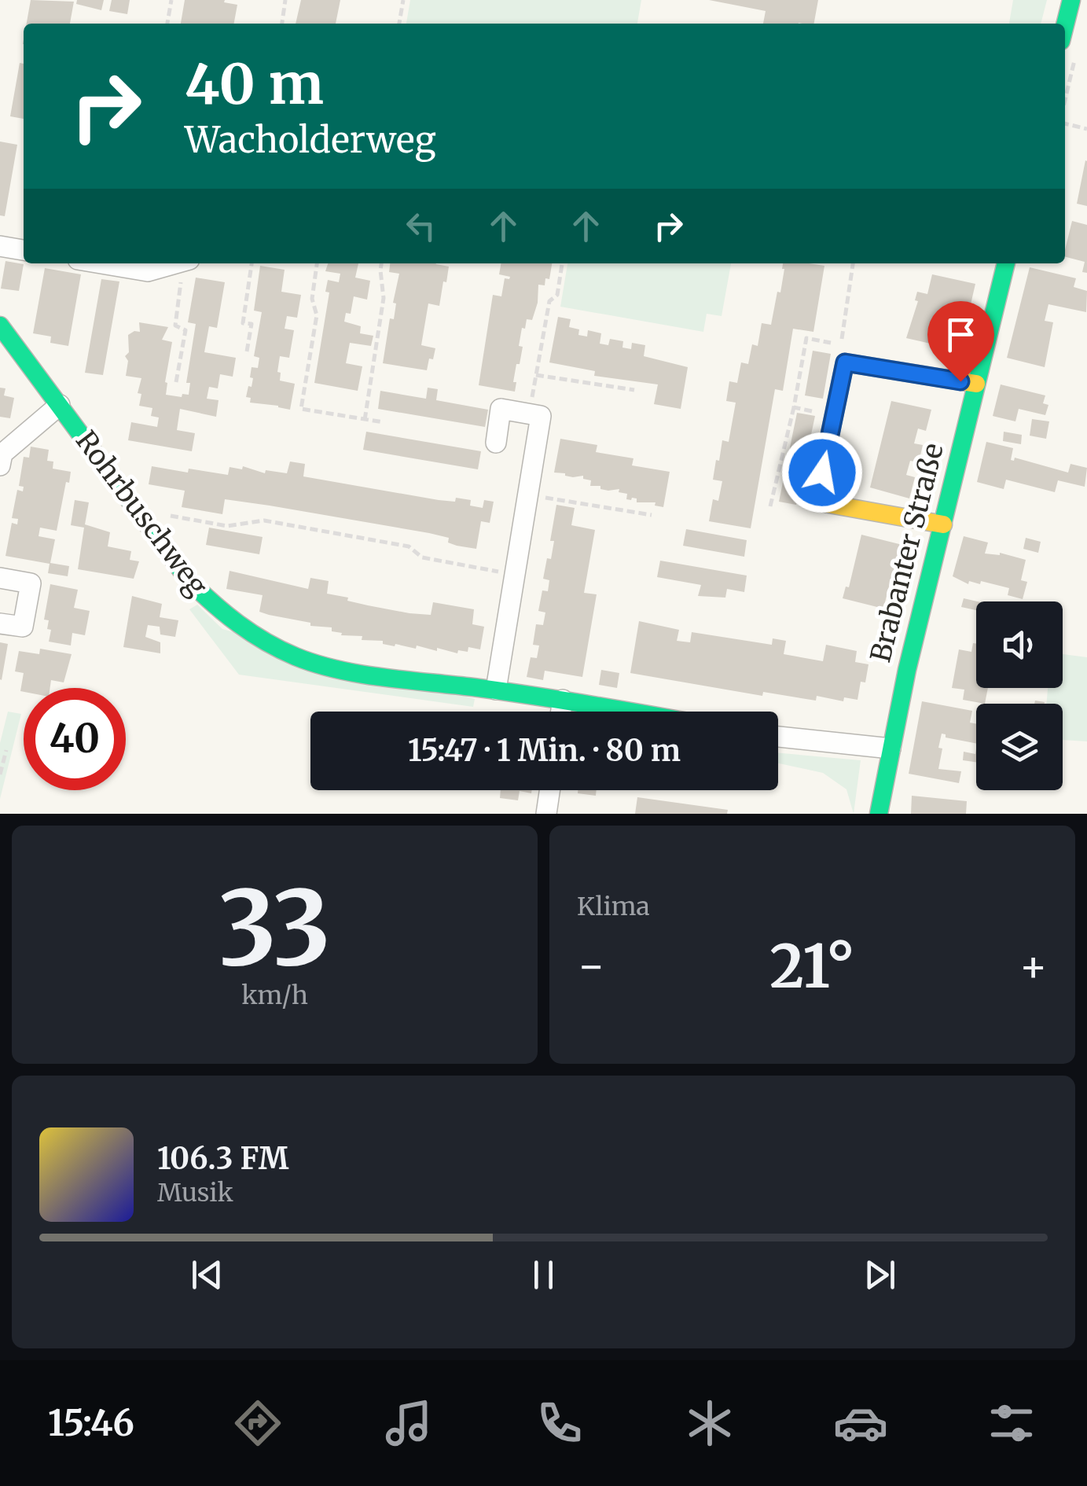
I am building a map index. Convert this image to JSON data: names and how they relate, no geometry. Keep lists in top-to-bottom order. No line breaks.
{"streets":{"street":["Rohrbuschweg","Brabanter Straße"]},"page":{"turn":["40 m","Wacholderweg"],"limit":"40","trip":"15:47 · 1 Min. · 80 m","tile":[["33","km/h"],"Klima"],"heat":["−","21°","+"],"song":["106.3 FM","Musik"],"tabs":"15:46"}}
